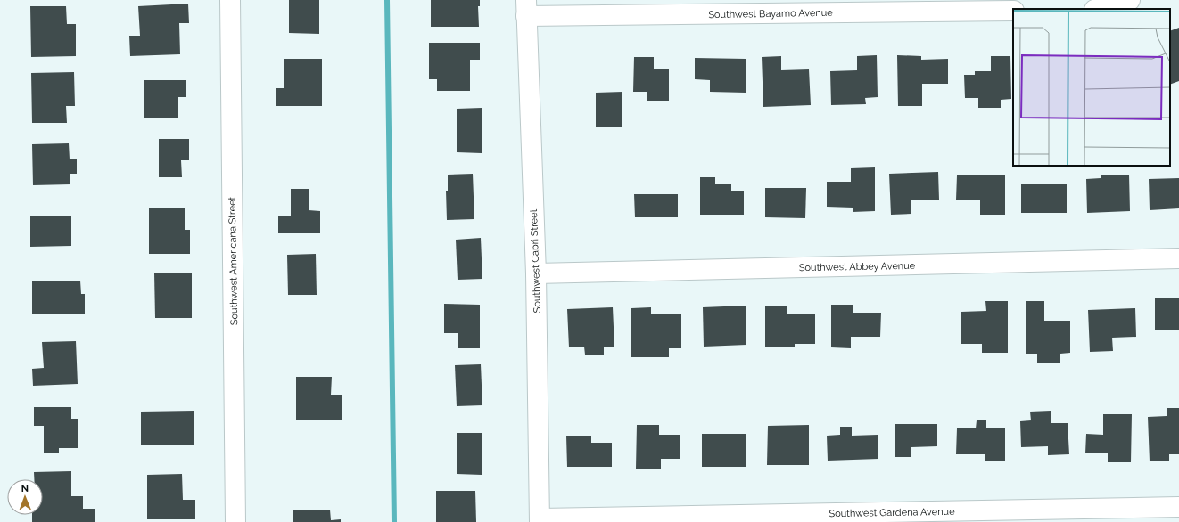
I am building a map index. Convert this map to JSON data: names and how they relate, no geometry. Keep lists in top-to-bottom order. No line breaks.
{"streets":{"street":["Southwest Bayamo Avenue","Southwest Americana Street","Southwest Capri Street","Southwest Abbey Avenue","Southwest Gardena Avenue"]},"crossings":[["Southwest Bayamo Avenue","Southwest Capri Street"],["Southwest Capri Street","Southwest Abbey Avenue"],["Southwest Capri Street","Southwest Gardena Avenue"]],"north":"top"}
